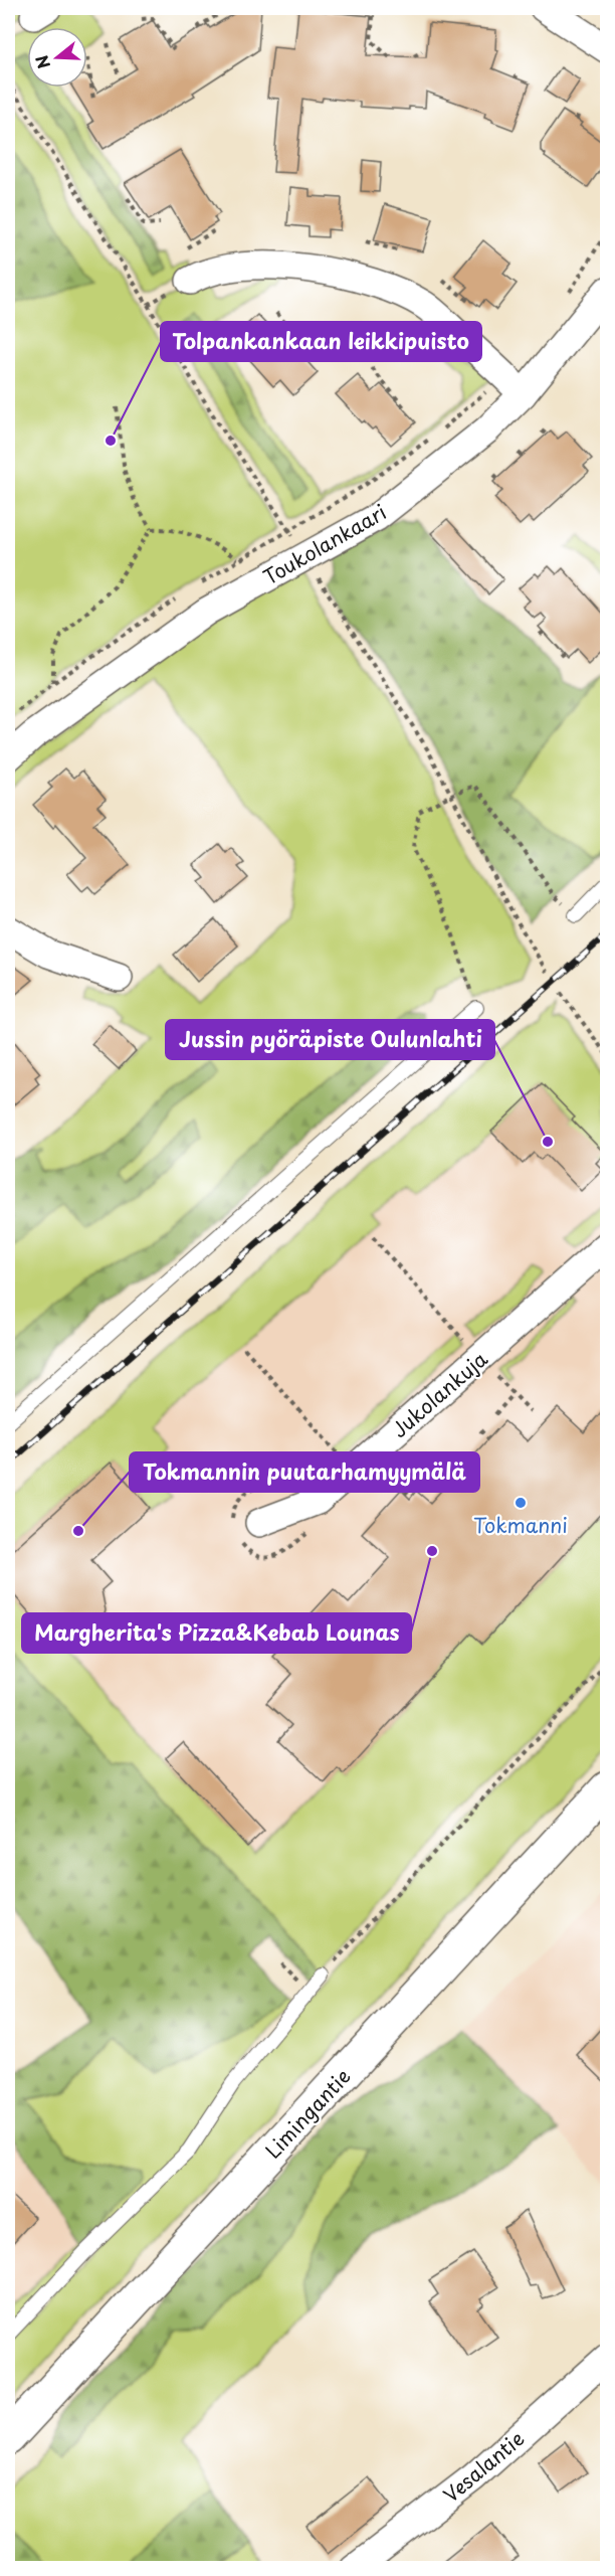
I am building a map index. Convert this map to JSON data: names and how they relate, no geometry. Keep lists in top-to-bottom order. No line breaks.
{"streets":{"main road":["Limingantie"],"street":["Toukolankaari","Jukolankuja","Vesalantie"]},"places":["Tolpankankaan leikkipuisto","Jussin pyöräpiste Oulunlahti","Tokmanni","Tokmannin puutarhamyymälä","Margherita's Pizza&Kebab Lounas"],"north":"left"}
